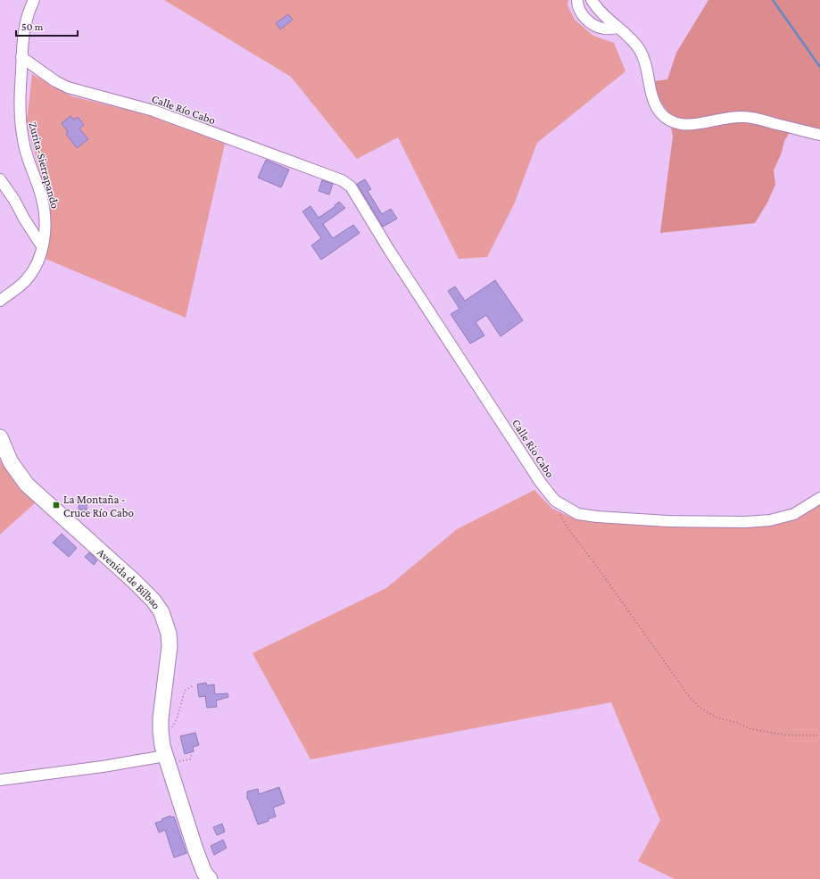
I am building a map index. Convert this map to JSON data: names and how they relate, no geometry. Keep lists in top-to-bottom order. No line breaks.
{"streets":{"highway":["Avenida de Bilbao"],"street":["Calle Río Cabo","Zurita-Sierrapando","Calle Rio Cabo"]},"crossings":[["Calle Río Cabo","Zurita-Sierrapando"],["Calle Río Cabo","Calle Rio Cabo"]],"places":{"transit":["La Montaña - Cruce Río Cabo"]},"scale_bar":"50 m"}
